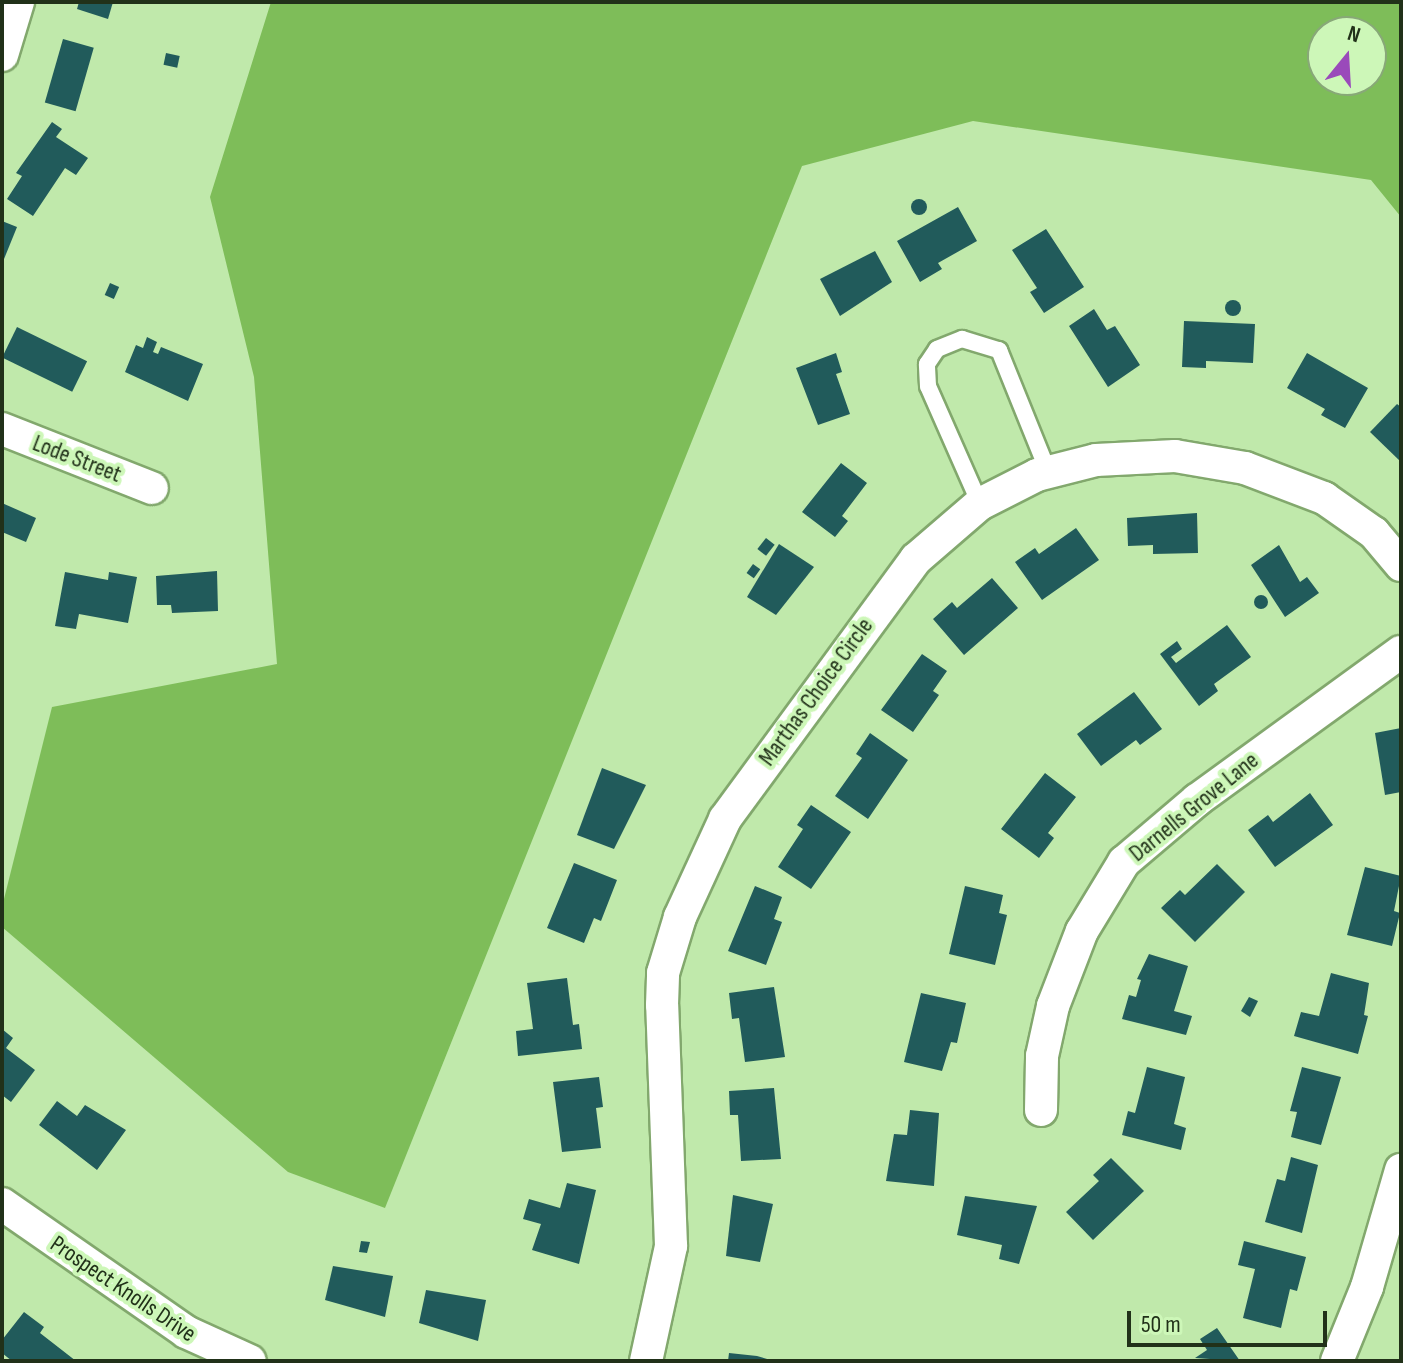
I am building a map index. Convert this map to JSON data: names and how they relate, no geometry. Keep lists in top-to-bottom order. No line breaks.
{"streets":{"street":["Lode Street","Marthas Choice Circle","Darnells Grove Lane","Prospect Knolls Drive"]},"scale_bar":"50 m","north":"top"}
